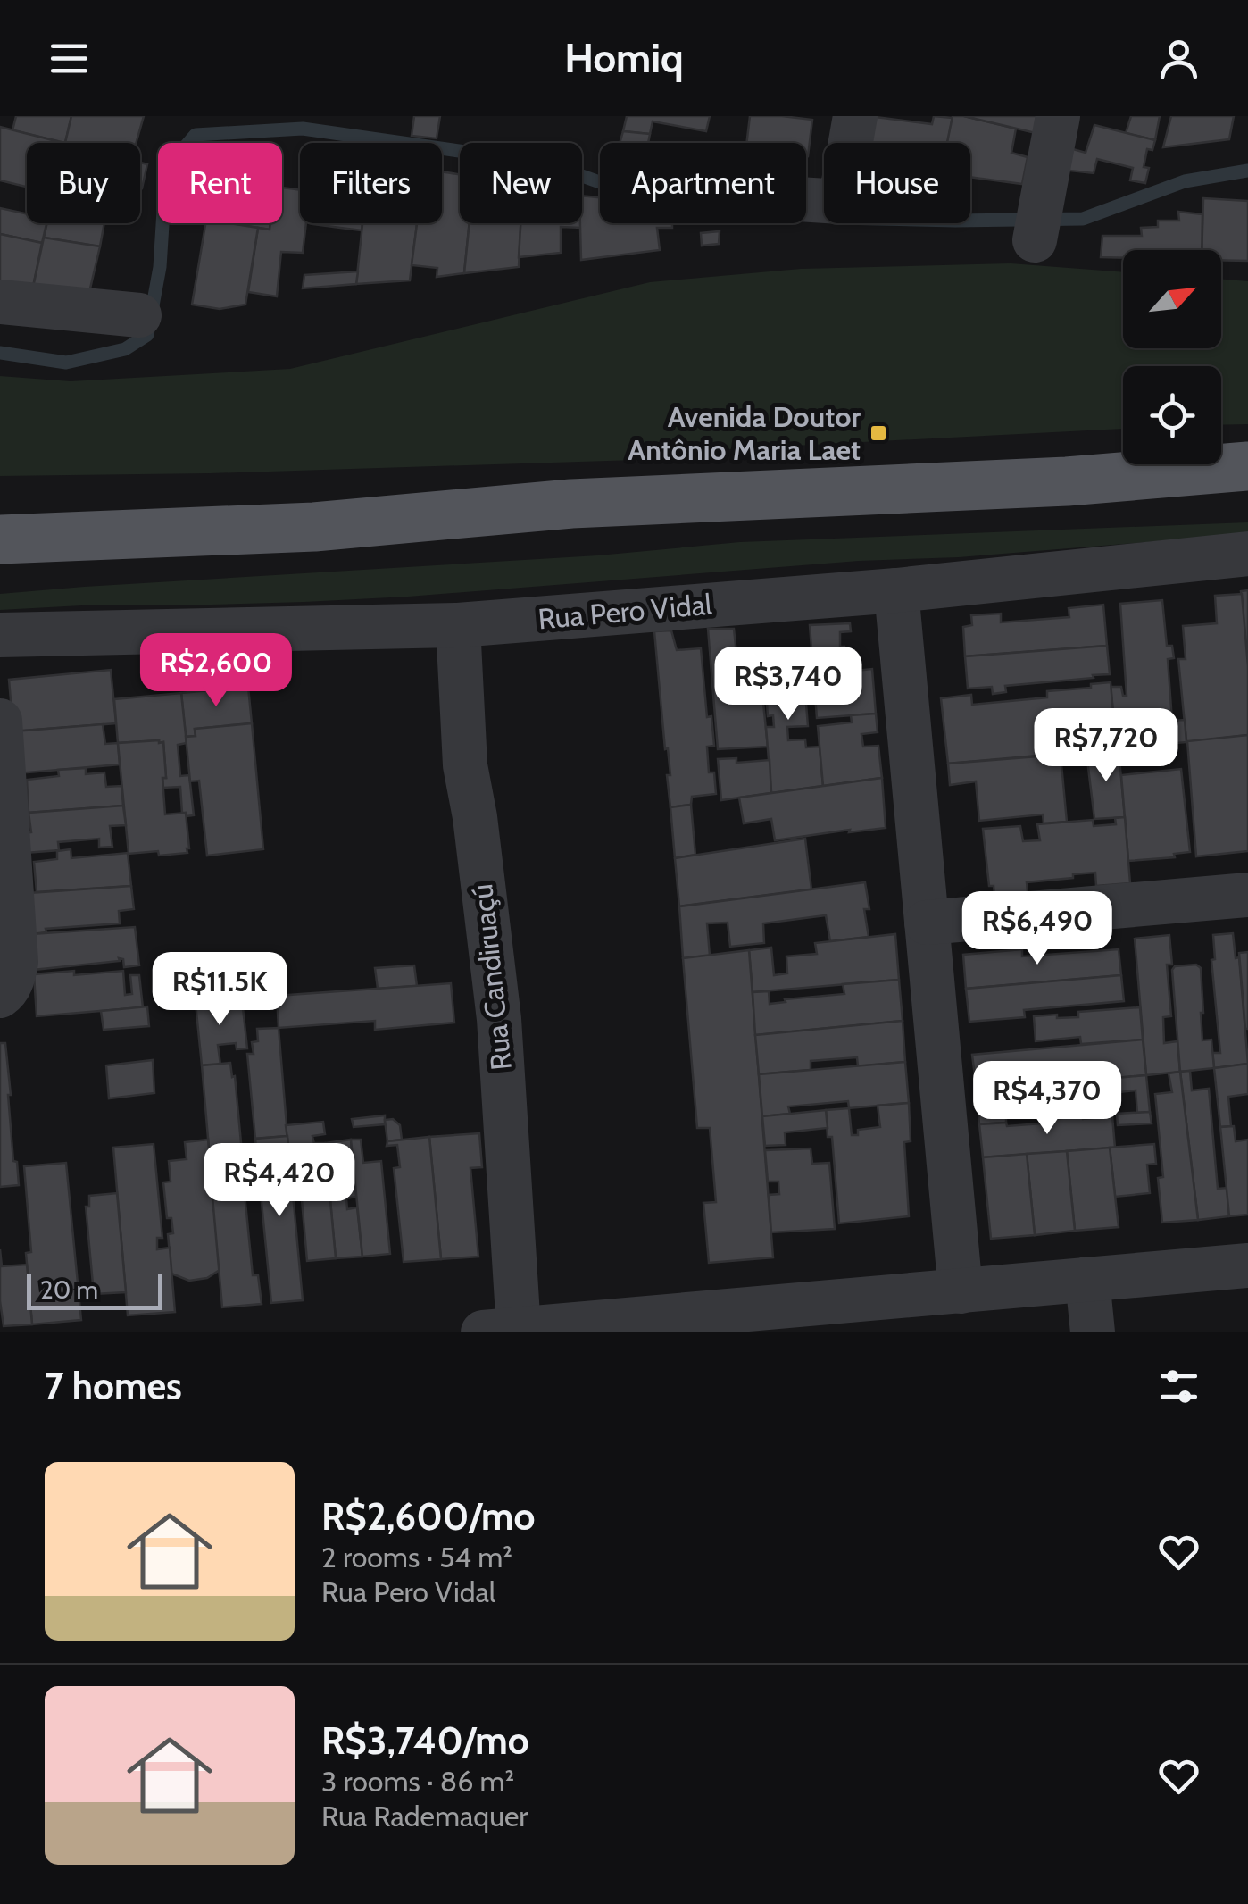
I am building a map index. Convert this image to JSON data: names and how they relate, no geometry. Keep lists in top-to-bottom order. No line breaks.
{"streets":{"street":["Rua Pero Vidal","Rua Candiruaçú"]},"crossings":[["Rua Pero Vidal","Rua Candiruaçú"]],"places":{"transit":["Avenida Doutor Antônio Maria Laet"]},"scale_bar":"20 m","north":"top right","page":{"header":"Homiq","chip":["Buy","Rent","Filters","New","Apartment","House"],"price":["R$2,600","R$3,740","R$7,720","R$6,490","R$11.5K","R$4,370","R$4,420"],"scale":"20 m","heading":"7 homes","list":[{"name":"R$2,600/mo","note":"2 rooms · 54 m² · Rua Pero Vidal"},{"name":"R$3,740/mo","note":"3 rooms · 86 m² · Rua Rademaquer"}]}}
